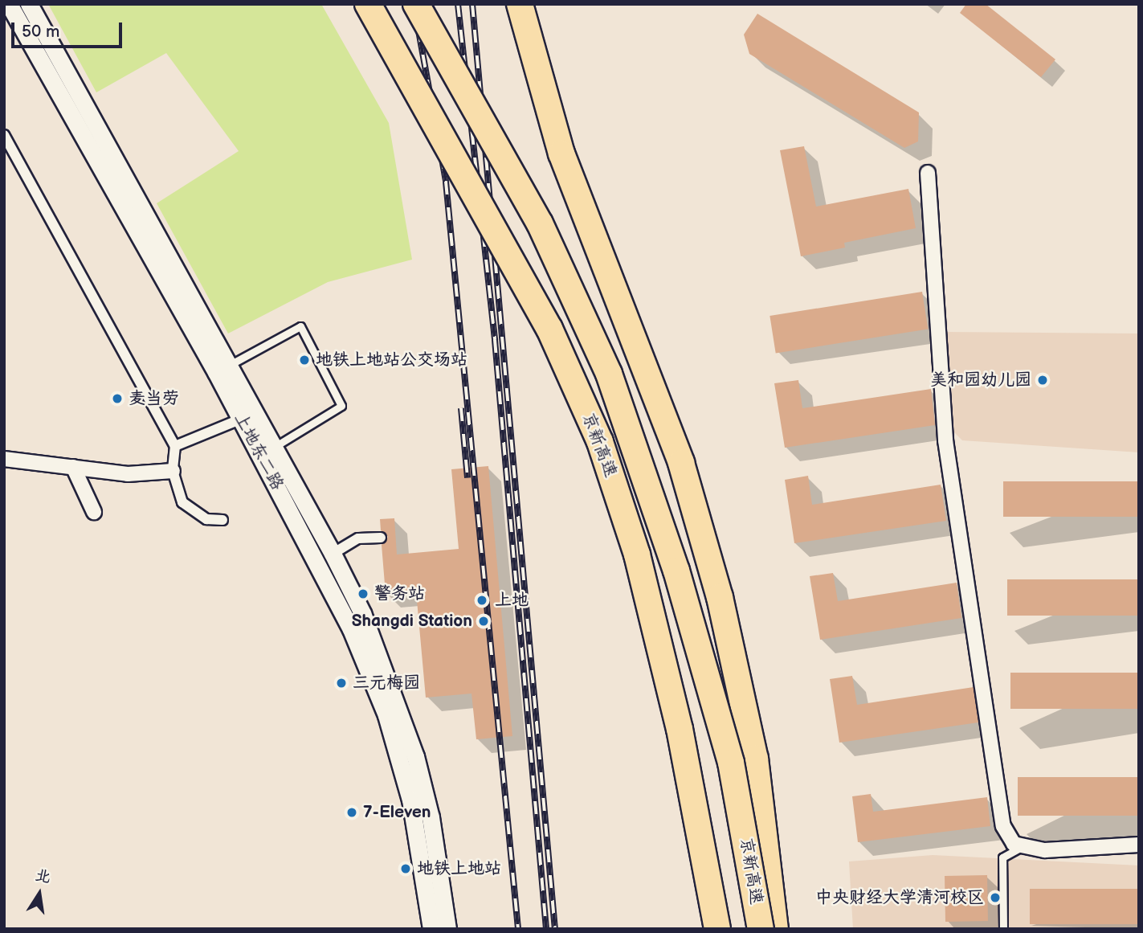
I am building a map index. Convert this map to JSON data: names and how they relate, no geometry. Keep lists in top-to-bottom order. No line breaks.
{"streets":{"highway":["京新高速"],"street":["上地东二路"]},"places":["地铁上地站公交场站","美和园幼儿园","麦当劳","警务站","上地","Shangdi Station","三元梅园","7-Eleven","地铁上地站","中央财经大学清河校区"],"scale_bar":"50 m","north":"top"}
